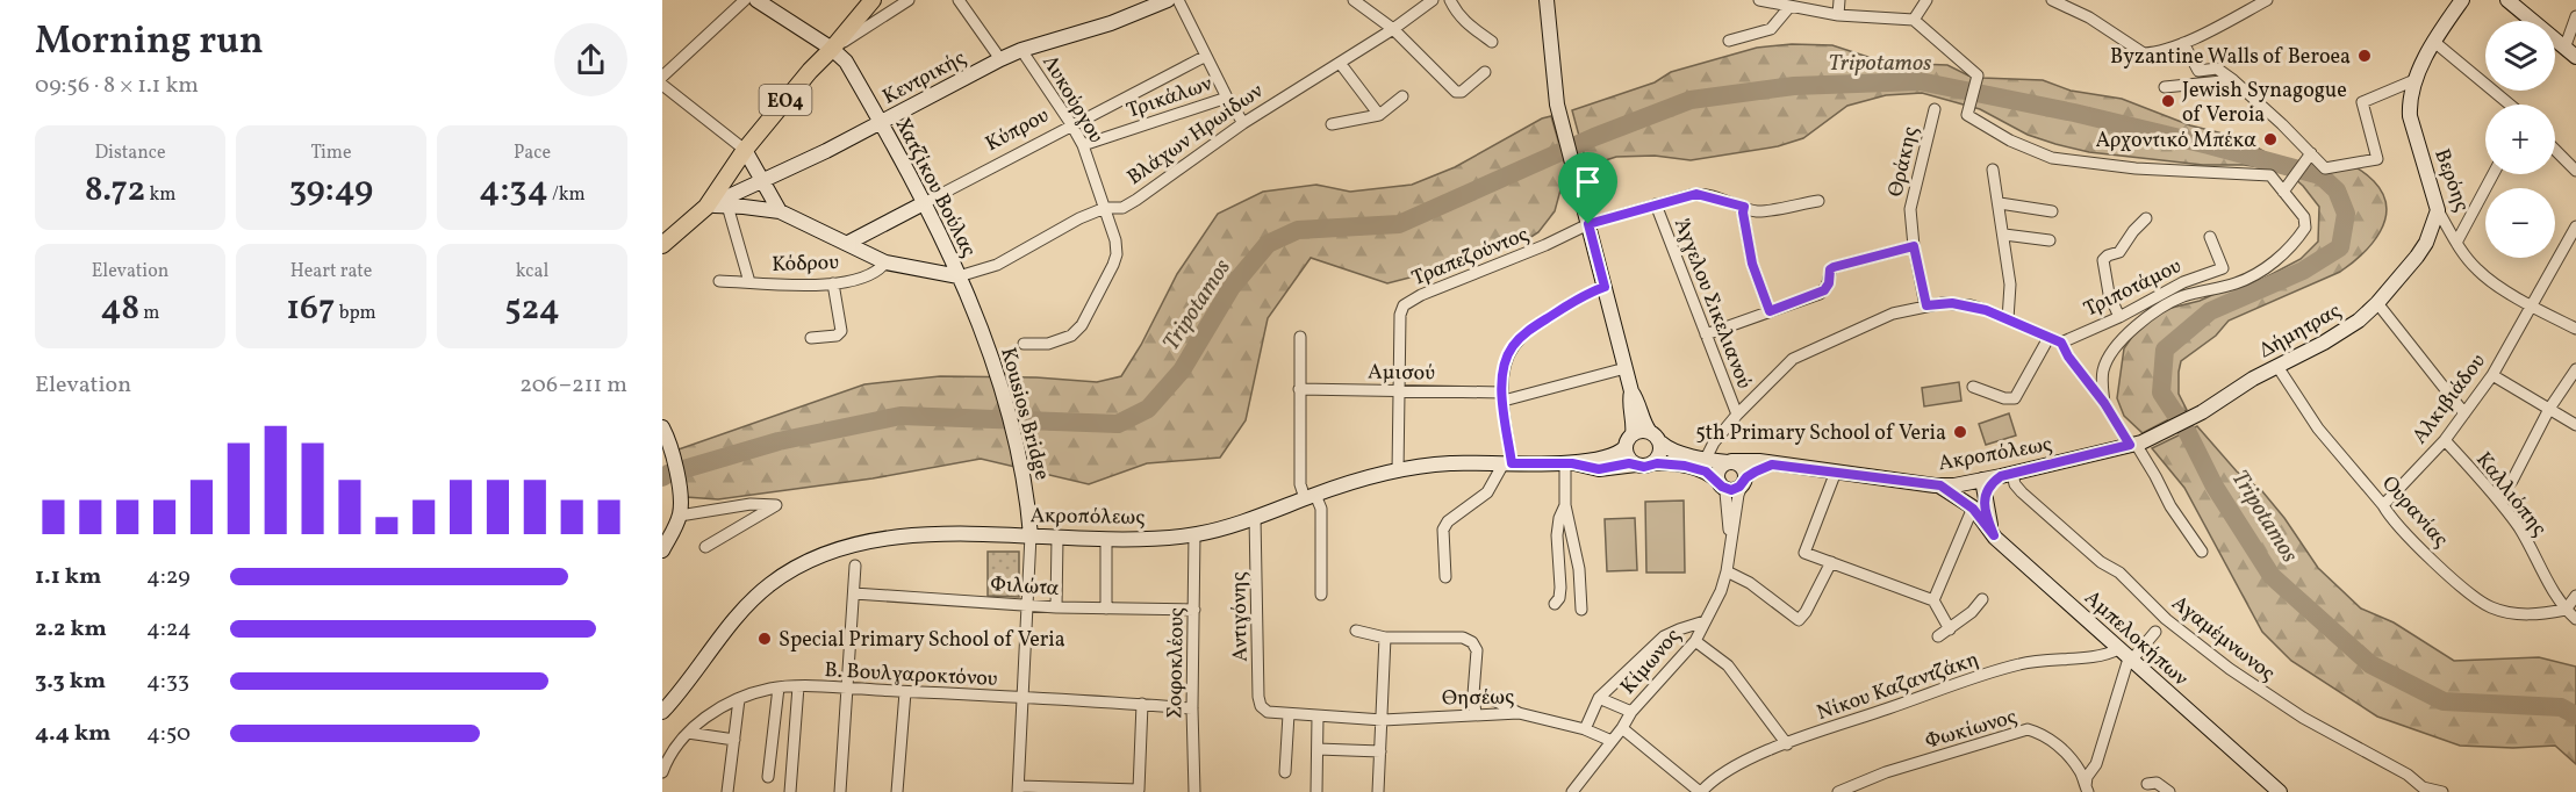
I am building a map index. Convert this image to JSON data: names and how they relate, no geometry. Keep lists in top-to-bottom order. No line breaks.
{"streets":{"main road":["ΕΟ4"],"street":["Κεντρικής","Τρικάλων","Λυκούργου","Κύπρου","Βλάχων Ηρωίδων","Θράκης","Βερόης","Χατζίκου Βούλας","Τραπεζούντος","Κόδρου","Τριποτάμου","Άγγελου Σικελιανού","Δήμητρας","Αμισού","Αλκιβιάδου","Kousios Bridge","Ακροπόλεως","Καλλιόπης","Ουρανίας","Φιλώτα","Αντιγόνης","Αμπελοκήπων","Αγαμέμνωνος","Κίμωνος","Σοφοκλέους","Β. Βουλγαροκτόνου","Νίκου Καζαντζάκη","Θησέως","Φωκίωνος"]},"crossings":[["Κεντρικής","Λυκούργου"],["Κεντρικής","ΕΟ4"],["Κεντρικής","Βλάχων Ηρωίδων"],["Κεντρικής","Χατζίκου Βούλας"],["Τρικάλων","Λυκούργου"],["Λυκούργου","Κύπρου"],["Λυκούργου","Βλάχων Ηρωίδων"],["ΕΟ4","Βλάχων Ηρωίδων"],["ΕΟ4","Χατζίκου Βούλας"],["Κύπρου","Βλάχων Ηρωίδων"],["Κύπρου","Χατζίκου Βούλας"],["Βλάχων Ηρωίδων","Χατζίκου Βούλας"],["Βλάχων Ηρωίδων","Κόδρου"],["Βερόης","Δήμητρας"],["Βερόης","Αλκιβιάδου"],["Χατζίκου Βούλας","Kousios Bridge"],["Τραπεζούντος","Αμισού"],["Τραπεζούντος","Ακροπόλεως"],["Δήμητρας","Ακροπόλεως"],["Δήμητρας","Ουρανίας"],["Αλκιβιάδου","Καλλιόπης"],["Αλκιβιάδου","Ουρανίας"],["Kousios Bridge","Ακροπόλεως"],["Ακροπόλεως","Αντιγόνης"],["Ακροπόλεως","Αμπελοκήπων"],["Ακροπόλεως","Αγαμέμνωνος"],["Ακροπόλεως","Κίμωνος"],["Ακροπόλεως","Σοφοκλέους"],["Καλλιόπης","Ουρανίας"],["Φιλώτα","Σοφοκλέους"],["Αμπελοκήπων","Νίκου Καζαντζάκη"],["Κίμωνος","Θησέως"],["Σοφοκλέους","Β. Βουλγαροκτόνου"]],"water":["Tripotamos"],"places":["Byzantine Walls of Beroea","Jewish Synagogue of Veroia","Αρχοντικό Μπέκα","5th Primary School of Veria","Special Primary School of Veria"],"page":{"heading":["Morning run","09:56 · 8 × 1.1 km"],"map_buttons":["+","−"],"stats":[["Distance","8.72 km"],["Time","39:49"],["Pace","4:34 /km"],["Elevation","48 m"],["Heart rate","167 bpm"],["kcal","524"]],"chart":["Elevation","206–211 m"],"list":[{"name":"1.1 km","note":"4:29"},{"name":"2.2 km","note":"4:24"},{"name":"3.3 km","note":"4:33"},{"name":"4.4 km","note":"4:50"}]}}
